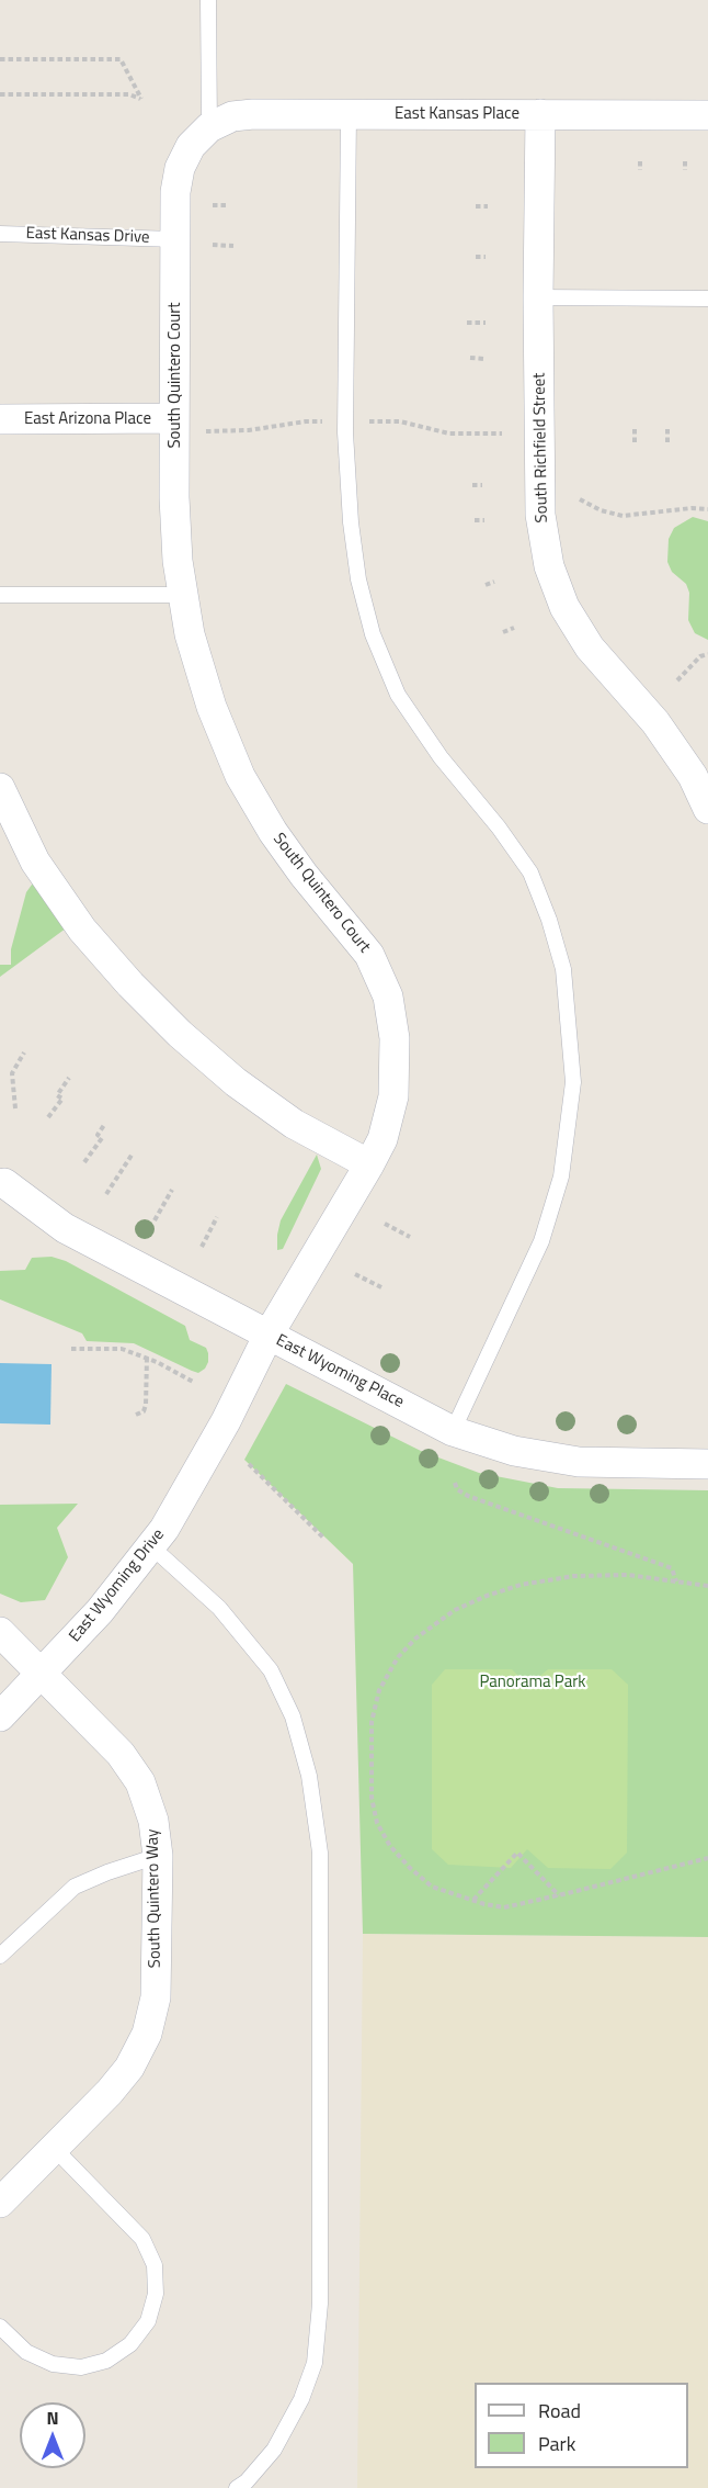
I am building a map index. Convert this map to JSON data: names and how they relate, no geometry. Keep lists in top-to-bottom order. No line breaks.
{"streets":{"street":["East Kansas Place","South Quintero Court","East Arizona Place","South Richfield Street","East Wyoming Place","East Wyoming Drive","South Quintero Way"],"lane":["East Kansas Drive"]},"crossings":[["East Kansas Place","South Quintero Court"],["East Kansas Place","South Richfield Street"],["East Kansas Drive","South Quintero Court"],["South Quintero Court","East Arizona Place"],["South Quintero Court","East Wyoming Place"],["South Quintero Court","East Wyoming Drive"],["East Wyoming Place","East Wyoming Drive"],["East Wyoming Drive","South Quintero Way"]],"parks":["Panorama Park"],"legend":["Road","Park"],"north":"top"}
